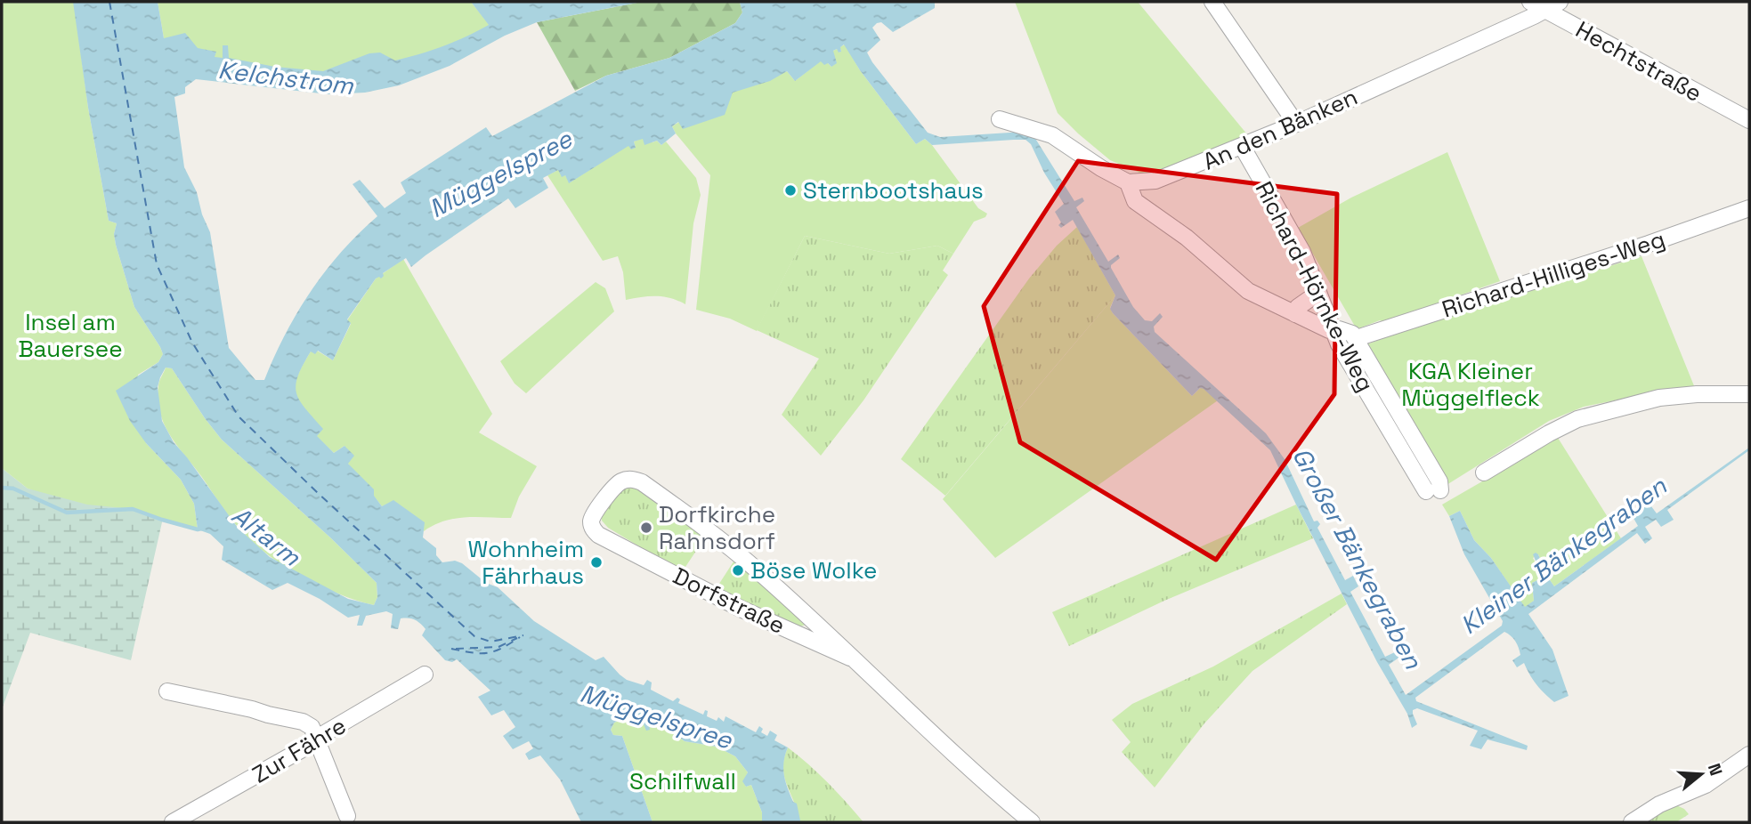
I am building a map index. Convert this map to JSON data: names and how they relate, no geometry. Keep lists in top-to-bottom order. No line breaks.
{"streets":{"street":["Hechtstraße","An den Bänken","Richard-Hilliges-Weg","Richard-Hörnke-Weg","Dorfstraße","Zur Fähre"]},"crossings":[["Hechtstraße","An den Bänken"],["An den Bänken","Richard-Hörnke-Weg"],["Richard-Hilliges-Weg","Richard-Hörnke-Weg"]],"water":["Kelchstrom","Müggelspree","Altarm","Kleiner Bänkegraben","Großer Bänkegraben"],"parks":["Insel am Bauersee","KGA Kleiner Müggelfleck","Schilfwall"],"places":["Sternbootshaus","Dorfkirche Rahnsdorf","Wohnheim Fährhaus","Böse Wolke"],"north":"right"}
